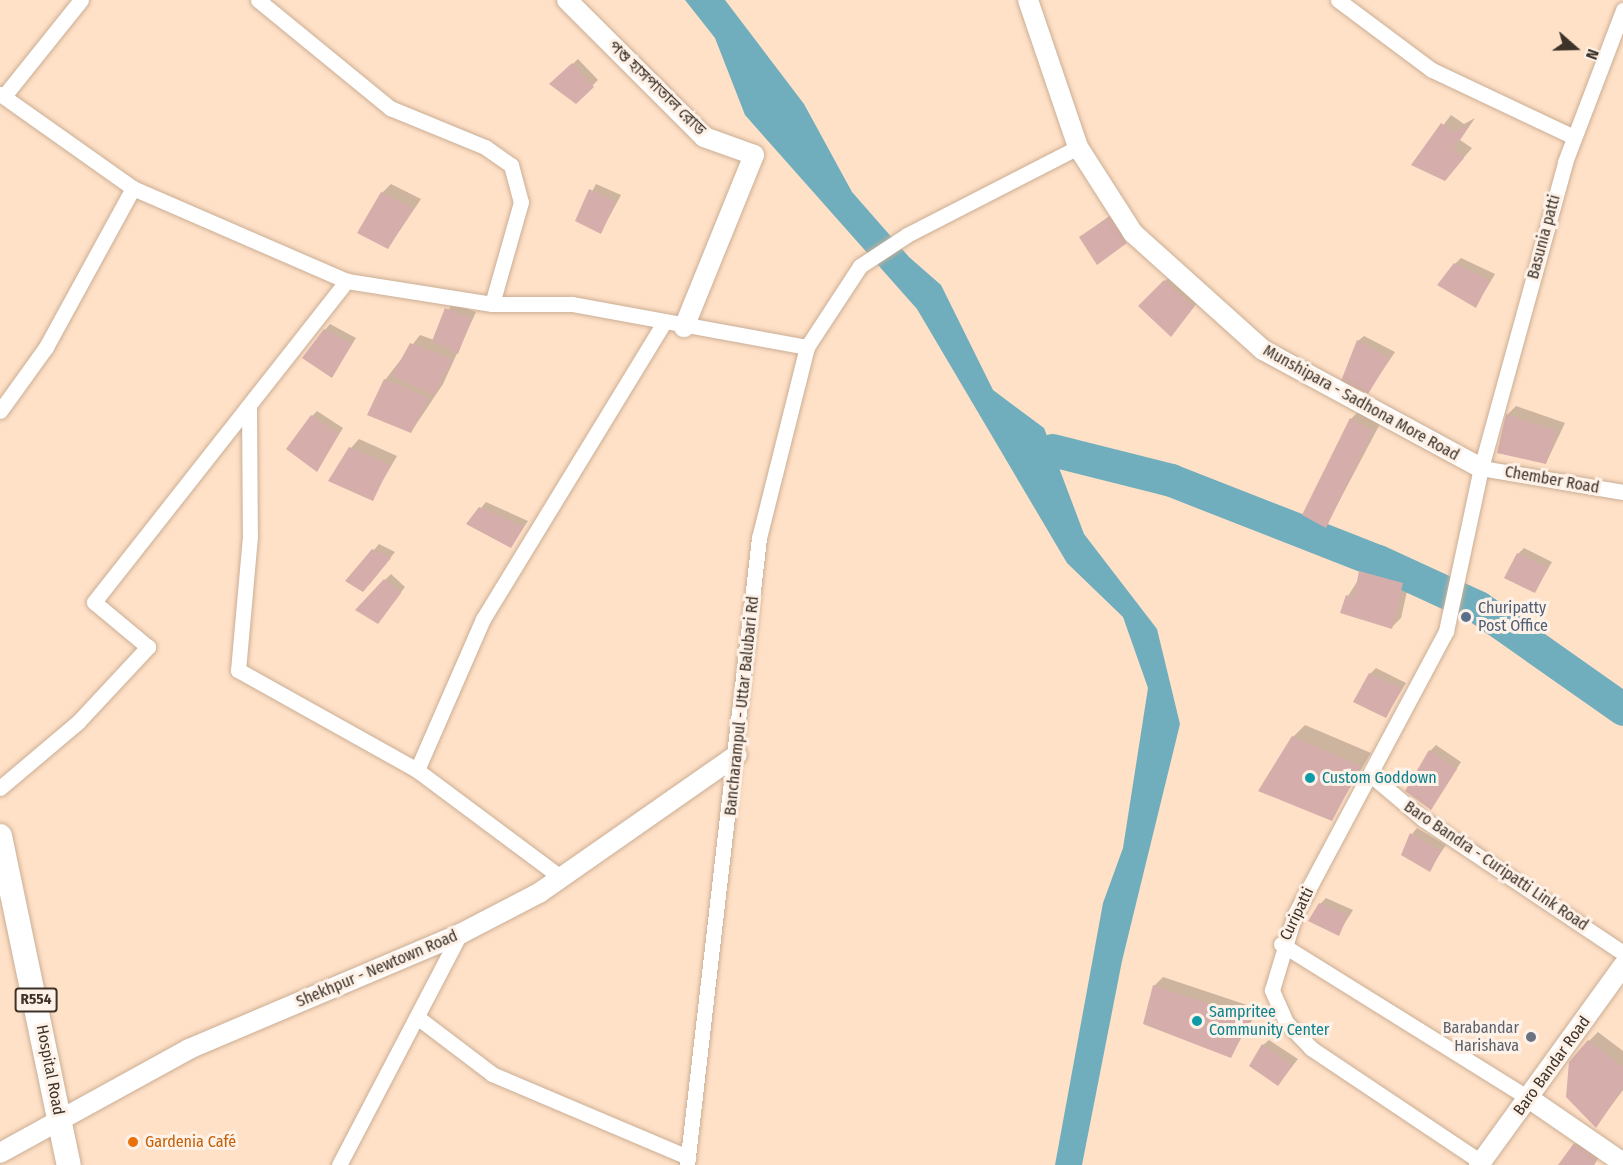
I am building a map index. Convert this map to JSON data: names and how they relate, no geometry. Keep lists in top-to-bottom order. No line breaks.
{"streets":{"main road":["R554","Hospital Road"],"street":["পশু হাসপাতাল রোড","Basunia patti","Munshipara - Sadhona More Road","Chember Road","Bancharampul - Uttar Balubari Rd","Baro Bandra - Curipatti Link Road","Curipatti","Shekhpur - Newtown Road","Baro Bandar Road"]},"crossings":[["Basunia patti","Munshipara - Sadhona More Road"],["Basunia patti","Chember Road"],["Basunia patti","Curipatti"],["Munshipara - Sadhona More Road","Chember Road"],["Munshipara - Sadhona More Road","Bancharampul - Uttar Balubari Rd"],["Bancharampul - Uttar Balubari Rd","Shekhpur - Newtown Road"],["Baro Bandra - Curipatti Link Road","Curipatti"],["Curipatti","Baro Bandar Road"],["Shekhpur - Newtown Road","Hospital Road"]],"places":["Churipatty Post Office","Custom Goddown","Sampritee Community Center","Barabandar Harishava","Gardenia Café"],"north":"right"}
